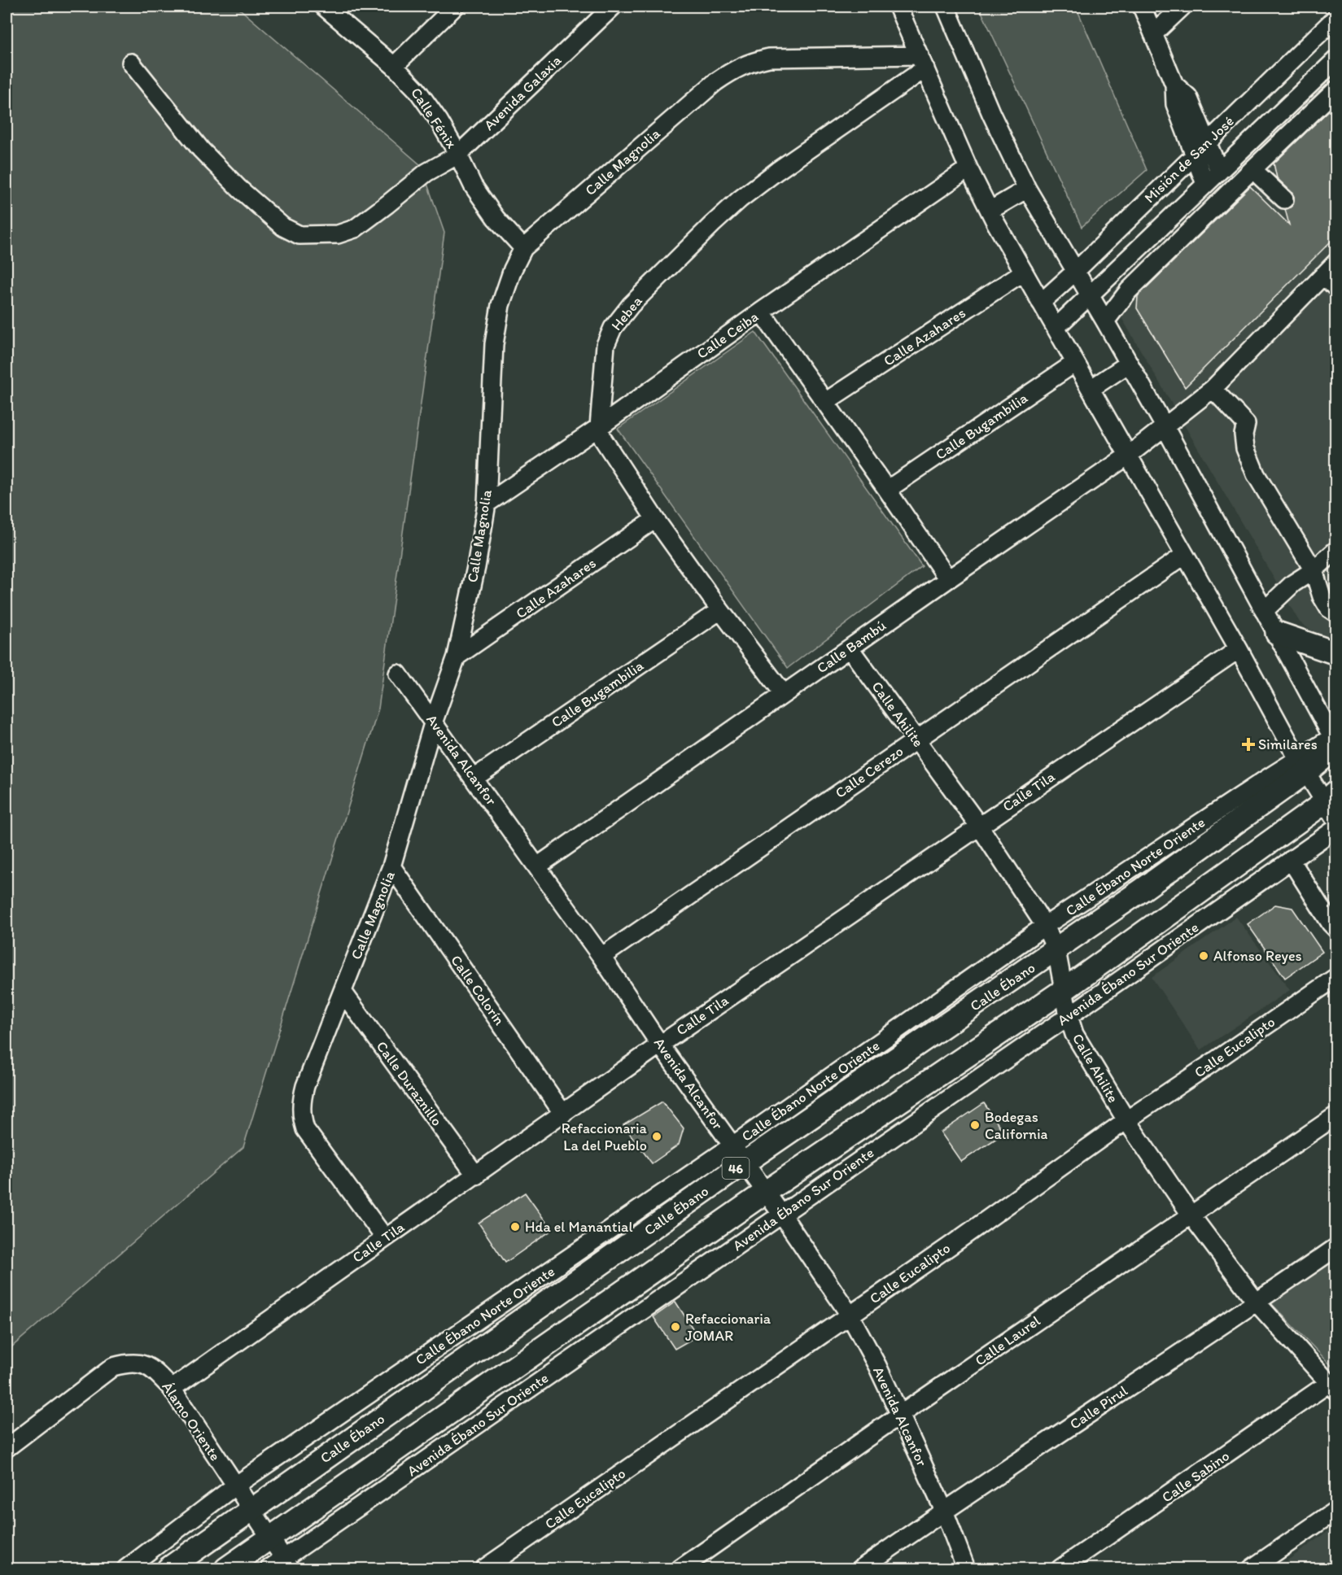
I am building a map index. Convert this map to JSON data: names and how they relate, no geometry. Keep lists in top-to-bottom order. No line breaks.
{"streets":{"main road":["Calle Ébano","46"],"street":["Avenida Galaxia","Calle Fénix","Misión de San José","Calle Magnolia","Hebea","Calle Ceiba","Calle Azahares","Calle Bugambilia","Calle Bambú","Calle Ahilite","Avenida Alcanfor","Calle Cerezo","Calle Tila","Calle Ébano Norte Oriente","Avenida Ébano Sur Oriente","Calle Colorín","Calle Eucalipto","Calle Duraznillo","Calle Laurel","Calle Pirul","Álamo Oriente","Calle Sabino"]},"crossings":[["Avenida Galaxia","Calle Fénix"],["Calle Fénix","Calle Magnolia"],["Calle Magnolia","Hebea"],["Calle Magnolia","Calle Ceiba"],["Calle Magnolia","Calle Azahares"],["Calle Magnolia","Avenida Alcanfor"],["Calle Magnolia","Calle Tila"],["Calle Magnolia","Calle Colorín"],["Calle Magnolia","Calle Duraznillo"],["Hebea","Calle Ceiba"],["Hebea","Calle Azahares"],["Hebea","Calle Bugambilia"],["Hebea","Calle Bambú"],["Calle Bugambilia","Avenida Alcanfor"],["Calle Bambú","Calle Ahilite"],["Calle Bambú","Avenida Alcanfor"],["Calle Ahilite","Calle Cerezo"],["Calle Ahilite","Calle Tila"],["Calle Ahilite","Calle Ébano Norte Oriente"],["Calle Ahilite","Avenida Ébano Sur Oriente"],["Calle Ahilite","Calle Ébano"],["Calle Ahilite","Calle Eucalipto"],["Calle Ahilite","46"],["Calle Ahilite","Calle Laurel"],["Calle Ahilite","Calle Pirul"],["Calle Ahilite","Calle Sabino"],["Avenida Alcanfor","Calle Cerezo"],["Avenida Alcanfor","Calle Tila"],["Avenida Alcanfor","Calle Ébano Norte Oriente"],["Avenida Alcanfor","Avenida Ébano Sur Oriente"],["Avenida Alcanfor","Calle Ébano"],["Avenida Alcanfor","Calle Eucalipto"],["Avenida Alcanfor","46"],["Avenida Alcanfor","Calle Laurel"],["Avenida Alcanfor","Calle Pirul"],["Calle Tila","Calle Colorín"],["Calle Tila","Calle Duraznillo"],["Calle Tila","Álamo Oriente"],["Calle Ébano Norte Oriente","Calle Ébano"],["Calle Ébano Norte Oriente","46"],["Calle Ébano Norte Oriente","Álamo Oriente"],["Avenida Ébano Sur Oriente","Álamo Oriente"],["Calle Ébano","46"],["Calle Ébano","Álamo Oriente"],["46","Álamo Oriente"]],"places":{"health":["Similares"],"other":["Alfonso Reyes","Bodegas California","Refaccionaria La del Pueblo","Hda el Manantial","Refaccionaria JOMAR"]}}
